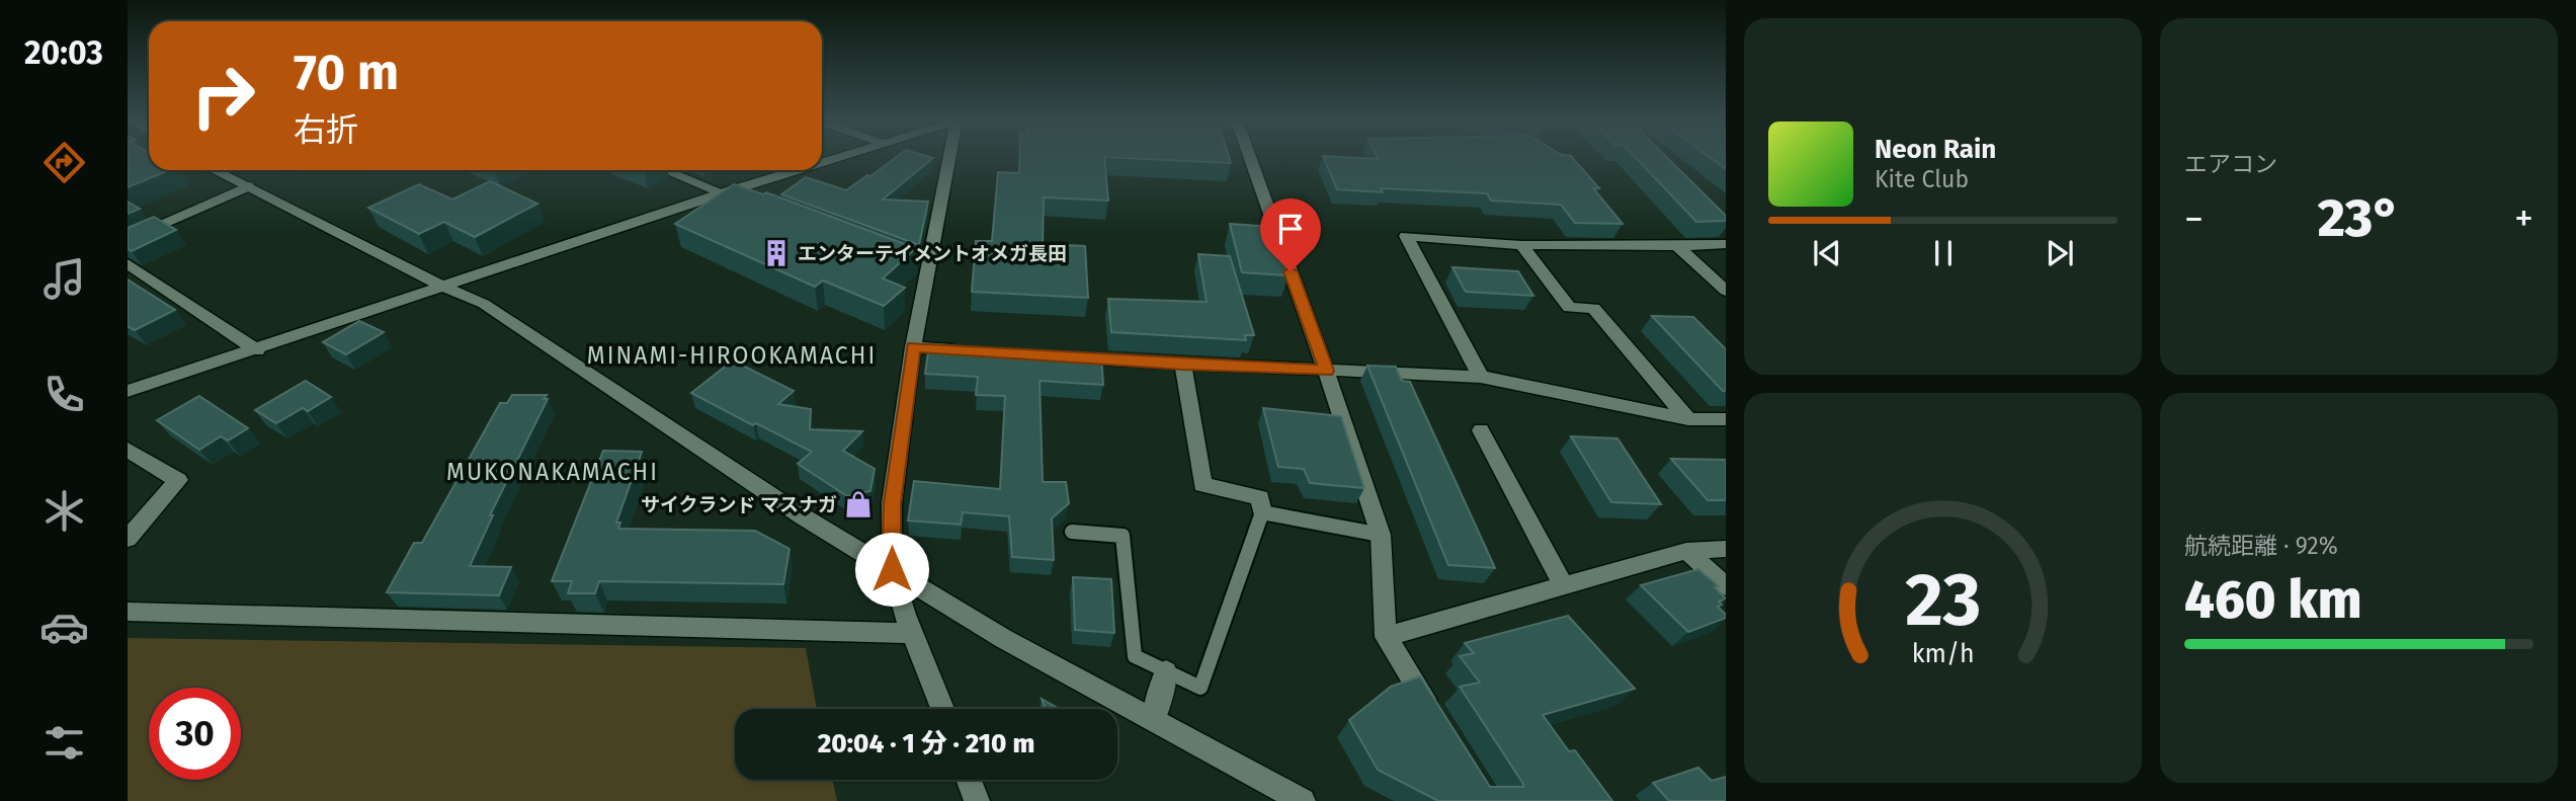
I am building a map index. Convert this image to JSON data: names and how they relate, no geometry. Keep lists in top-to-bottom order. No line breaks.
{"districts":["MINAMI-HIROOKAMACHI","MUKONAKAMACHI"],"places":{"building":["エンターテイメントオメガ長田"],"shop":["サイクランド マスナガ"]},"page":{"tabs":"20:03","tile":["エアコン",["航続距離 · 92%","460 km"]],"turn":["70 m","右折"],"song":["Neon Rain","Kite Club"],"heat":["−","23°","+"],"limit":"30","trip":"20:04 · 1 分 · 210 m","gauge":["23","km/h"]}}
